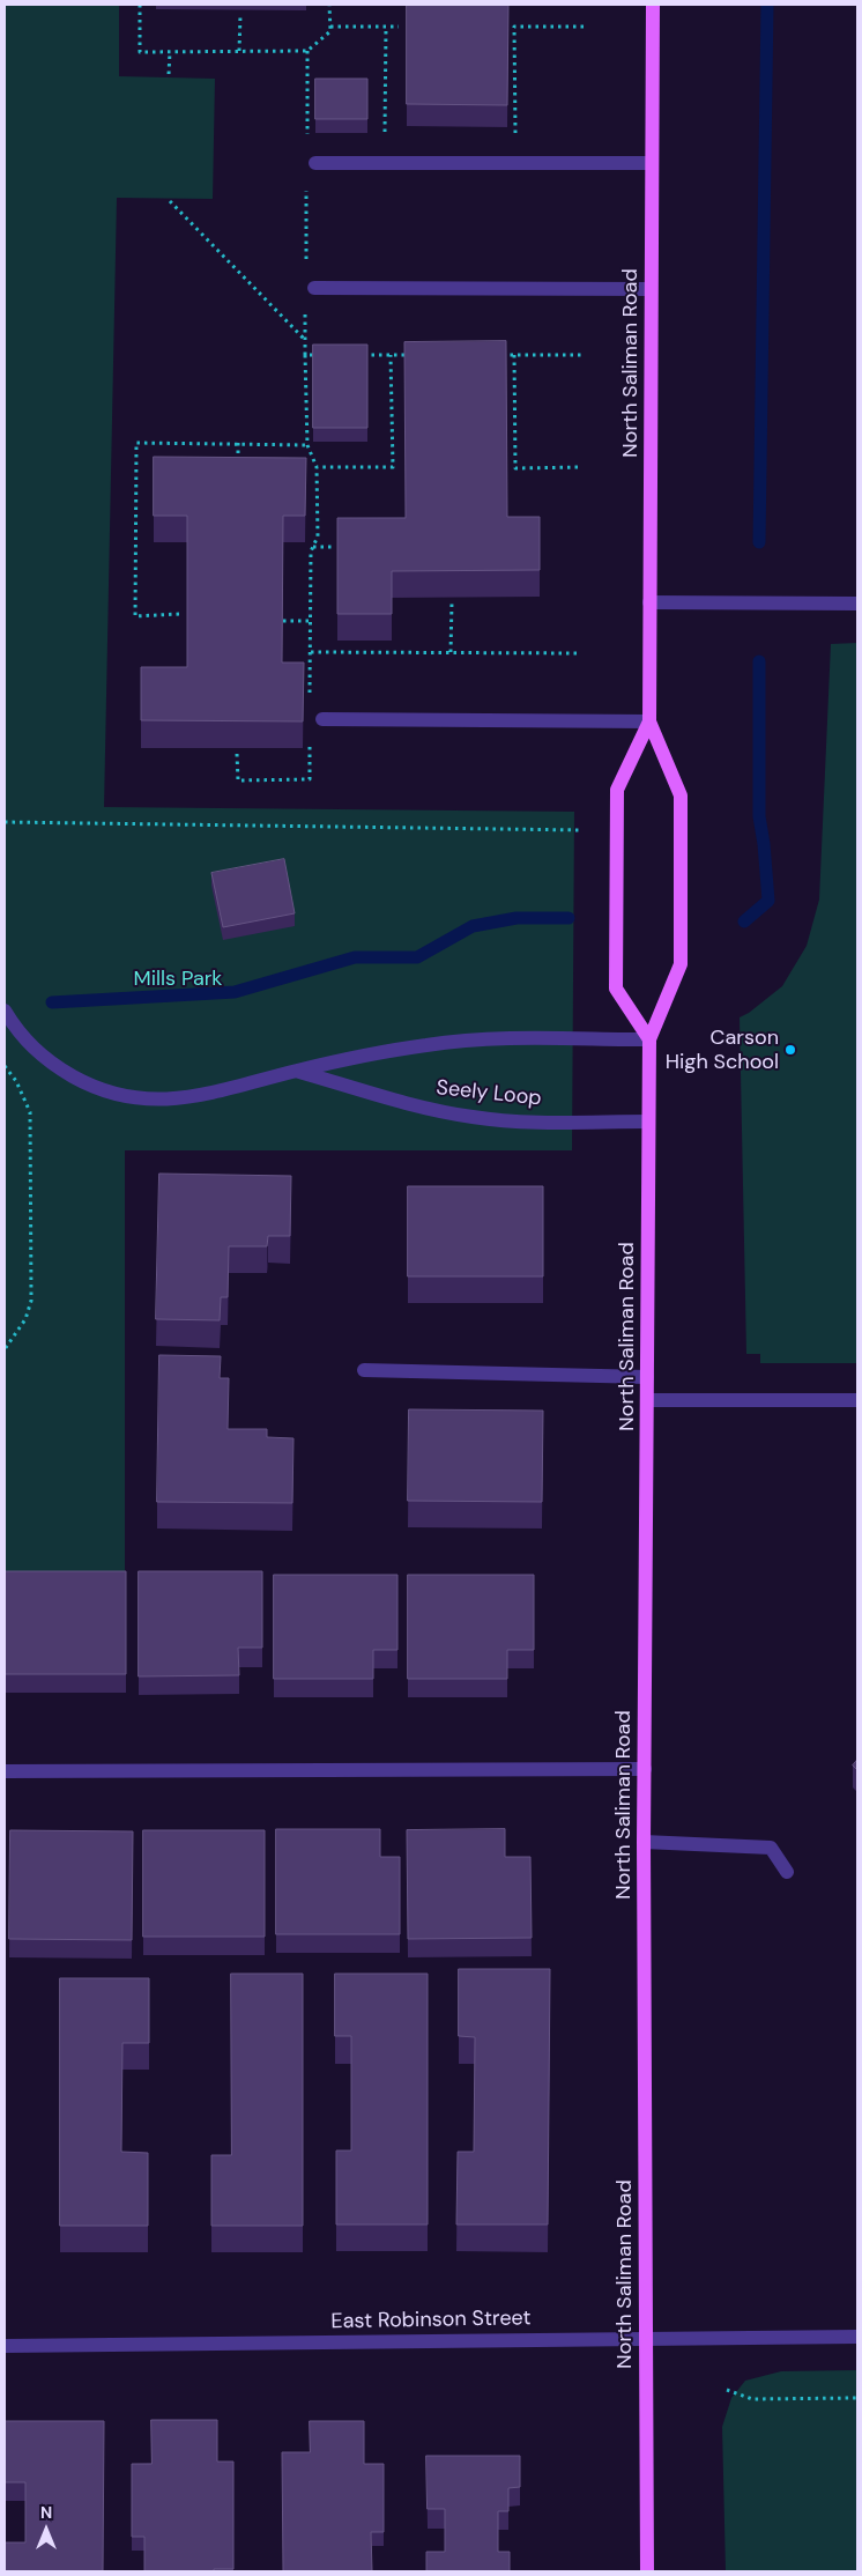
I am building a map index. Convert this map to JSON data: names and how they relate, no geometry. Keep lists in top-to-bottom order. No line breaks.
{"streets":{"main road":["North Saliman Road"],"street":["Seely Loop","East Robinson Street"]},"crossings":[["North Saliman Road","Seely Loop"],["North Saliman Road","East Robinson Street"]],"parks":["Mills Park"],"places":["Carson High School"],"north":"top"}
